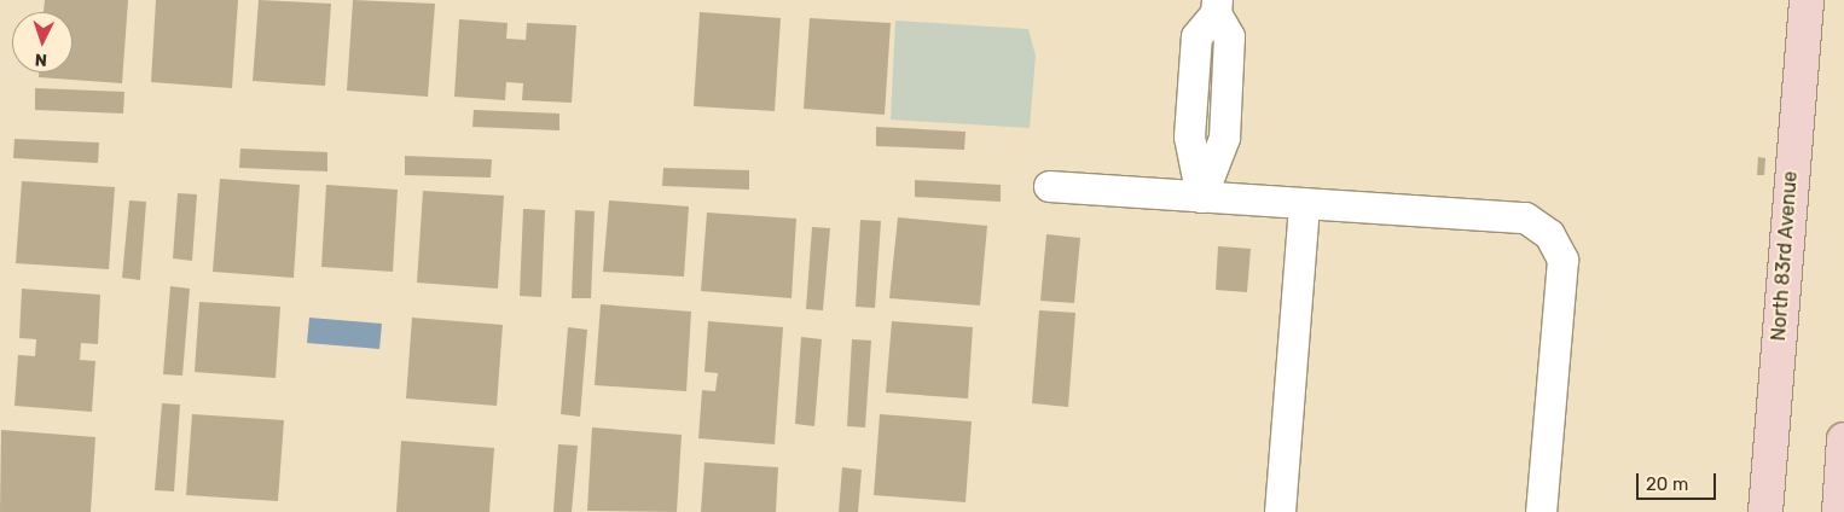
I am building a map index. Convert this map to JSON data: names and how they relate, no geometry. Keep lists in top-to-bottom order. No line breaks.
{"streets":{"main road":["North 83rd Avenue"]},"scale_bar":"20 m","north":"bottom"}
